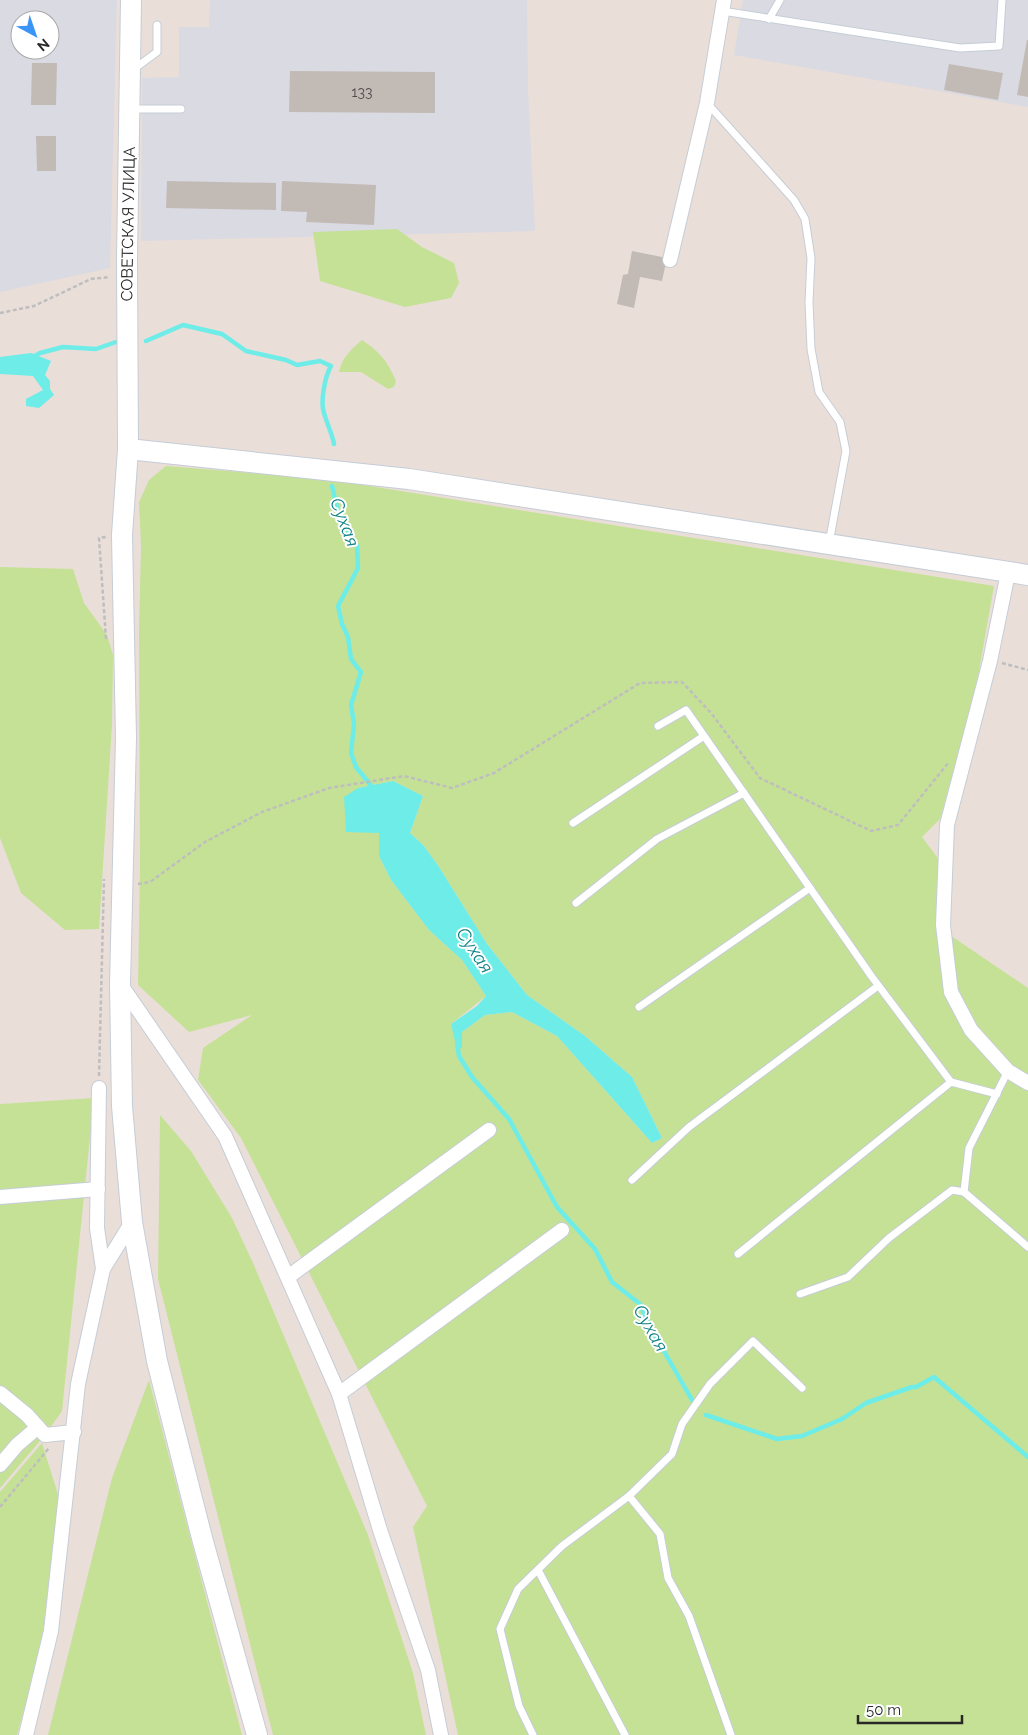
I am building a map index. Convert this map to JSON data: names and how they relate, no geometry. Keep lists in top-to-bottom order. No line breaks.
{"streets":{"main road":["СОВЕТСКАЯ УЛИЦА"]},"water":["Сухая"],"house_numbers":["133"],"scale_bar":"50 m","north":"bottom right"}
